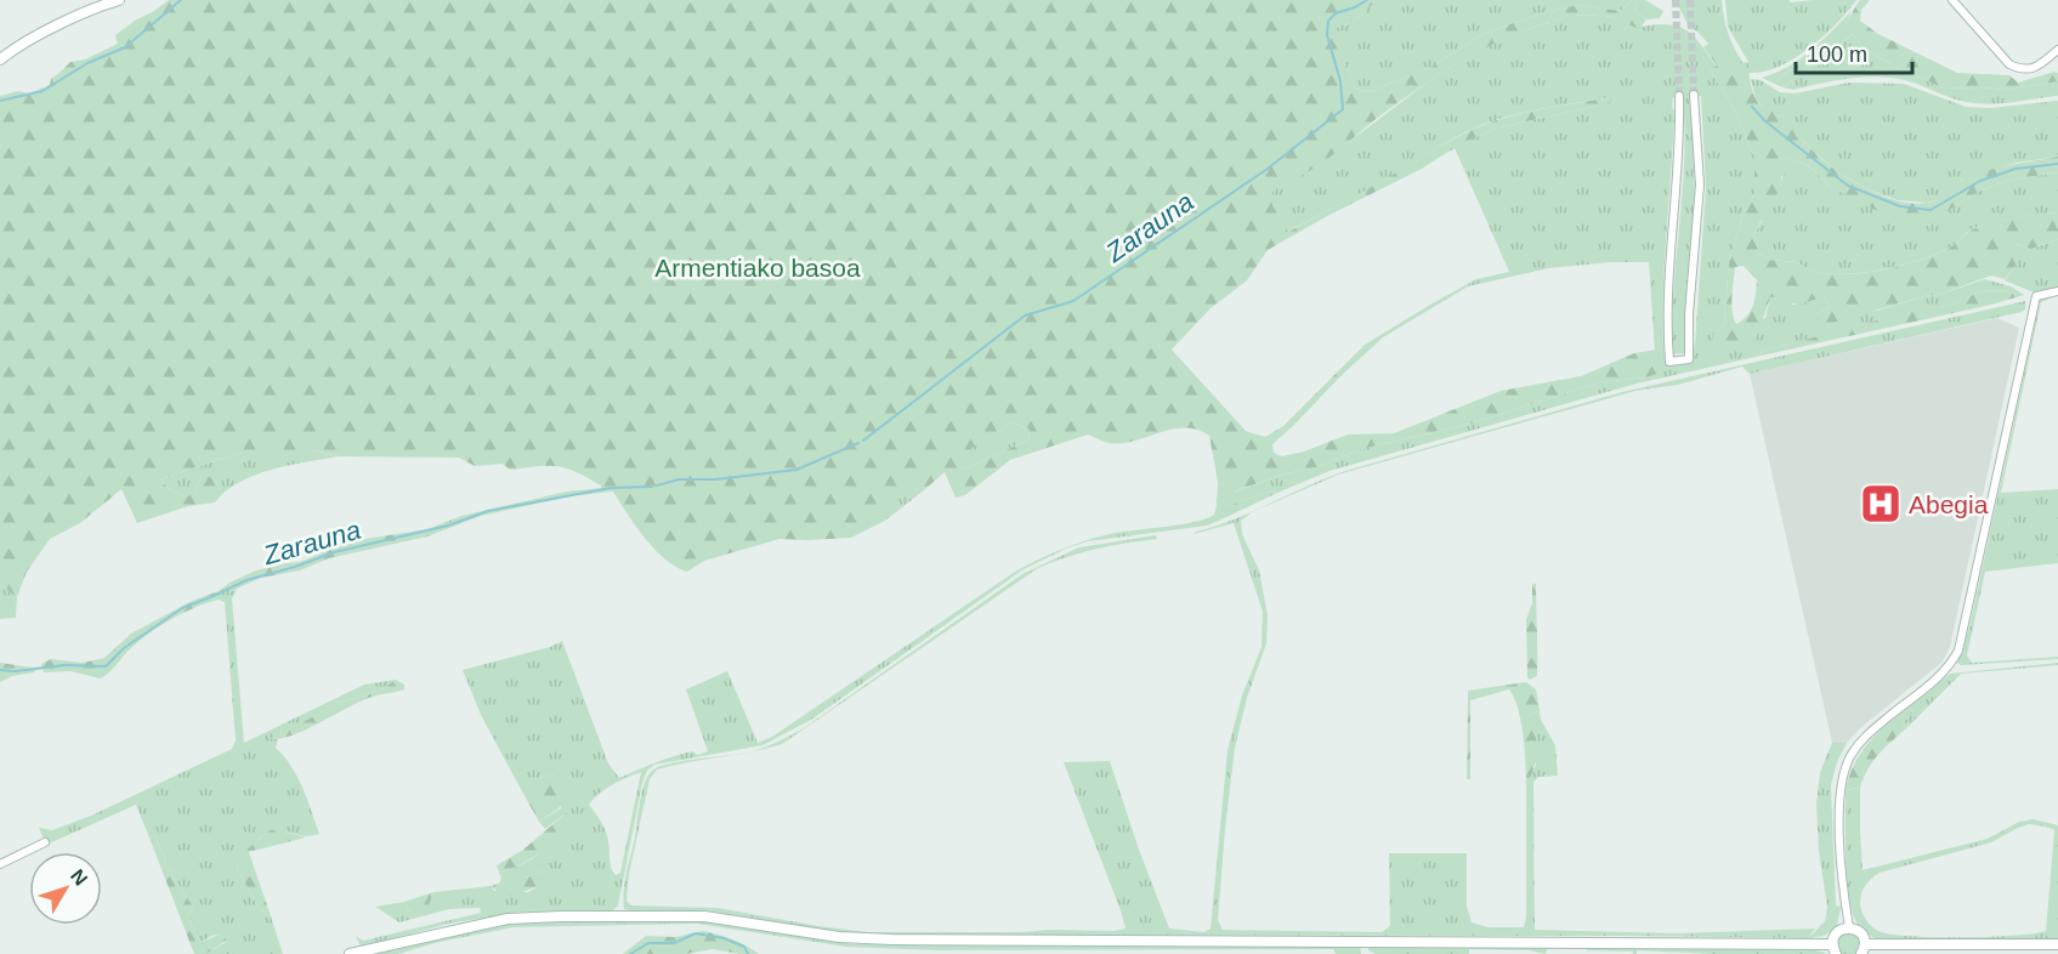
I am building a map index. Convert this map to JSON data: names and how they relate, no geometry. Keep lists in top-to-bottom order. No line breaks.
{"water":["Zarauna"],"parks":["Armentiako basoa"],"places":{"hospital":["Abegia"]},"scale_bar":"100 m","north":"top right"}
